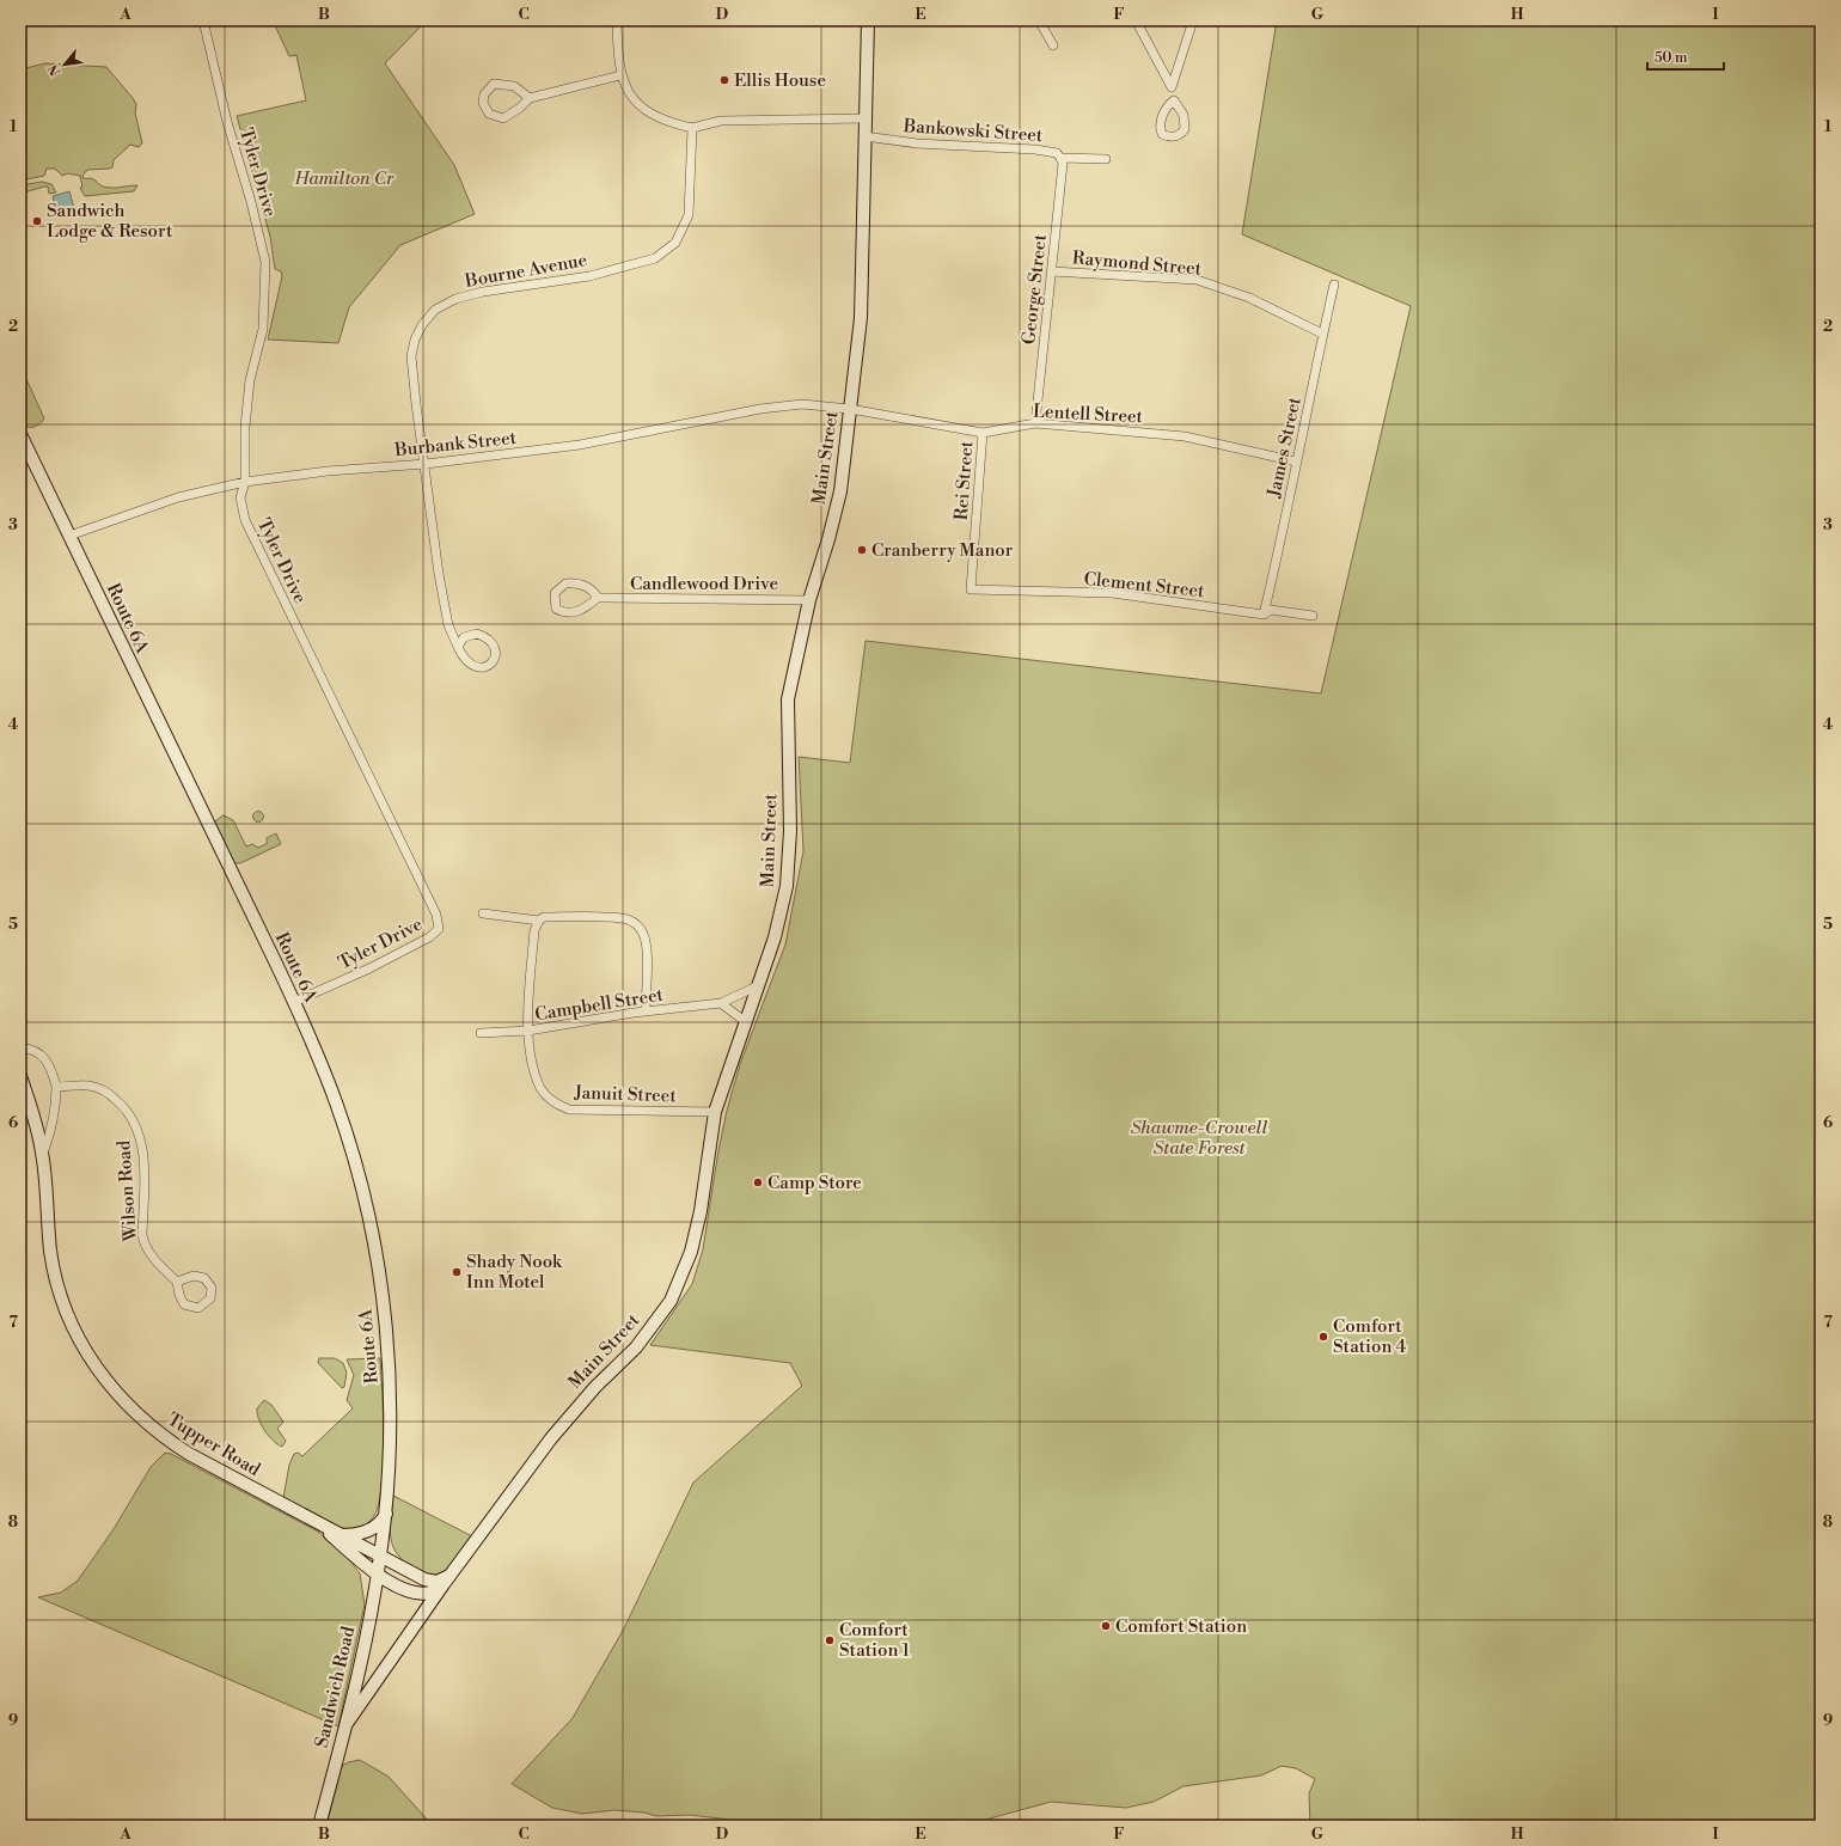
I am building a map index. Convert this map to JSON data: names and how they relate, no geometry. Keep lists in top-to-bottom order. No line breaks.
{"streets":{"main road":["Main Street","Route 6A","Tupper Road","Sandwich Road"],"street":["Bankowski Street","Tyler Drive","Raymond Street","Bourne Avenue","George Street","Lentell Street","Burbank Street","James Street","Rei Street","Candlewood Drive","Clement Street","Campbell Street","Januit Street","Wilson Road"]},"crossings":[["Bankowski Street","George Street"],["Bankowski Street","Main Street"],["Tyler Drive","Burbank Street"],["Tyler Drive","Route 6A"],["Raymond Street","George Street"],["Raymond Street","James Street"],["Bourne Avenue","Burbank Street"],["George Street","Lentell Street"],["Lentell Street","Burbank Street"],["Lentell Street","James Street"],["Lentell Street","Main Street"],["Lentell Street","Rei Street"],["Burbank Street","Main Street"],["Burbank Street","Route 6A"],["James Street","Clement Street"],["Main Street","Candlewood Drive"],["Main Street","Campbell Street"],["Main Street","Januit Street"],["Main Street","Tupper Road"],["Main Street","Sandwich Road"],["Rei Street","Clement Street"],["Route 6A","Tupper Road"],["Route 6A","Sandwich Road"],["Campbell Street","Januit Street"],["Tupper Road","Sandwich Road"]],"parks":["Hamilton Cr","Shawme-Crowell State Forest"],"places":["Ellis House","Sandwich Lodge & Resort","Cranberry Manor","Camp Store","Shady Nook Inn Motel","Comfort Station 4","Comfort Station","Comfort Station 1"],"scale_bar":"50 m","north":"bottom left","grid":{"columns":["A","B","C","D","E","F","G","H","I"],"rows":["1","2","3","4","5","6","7","8","9"]}}
